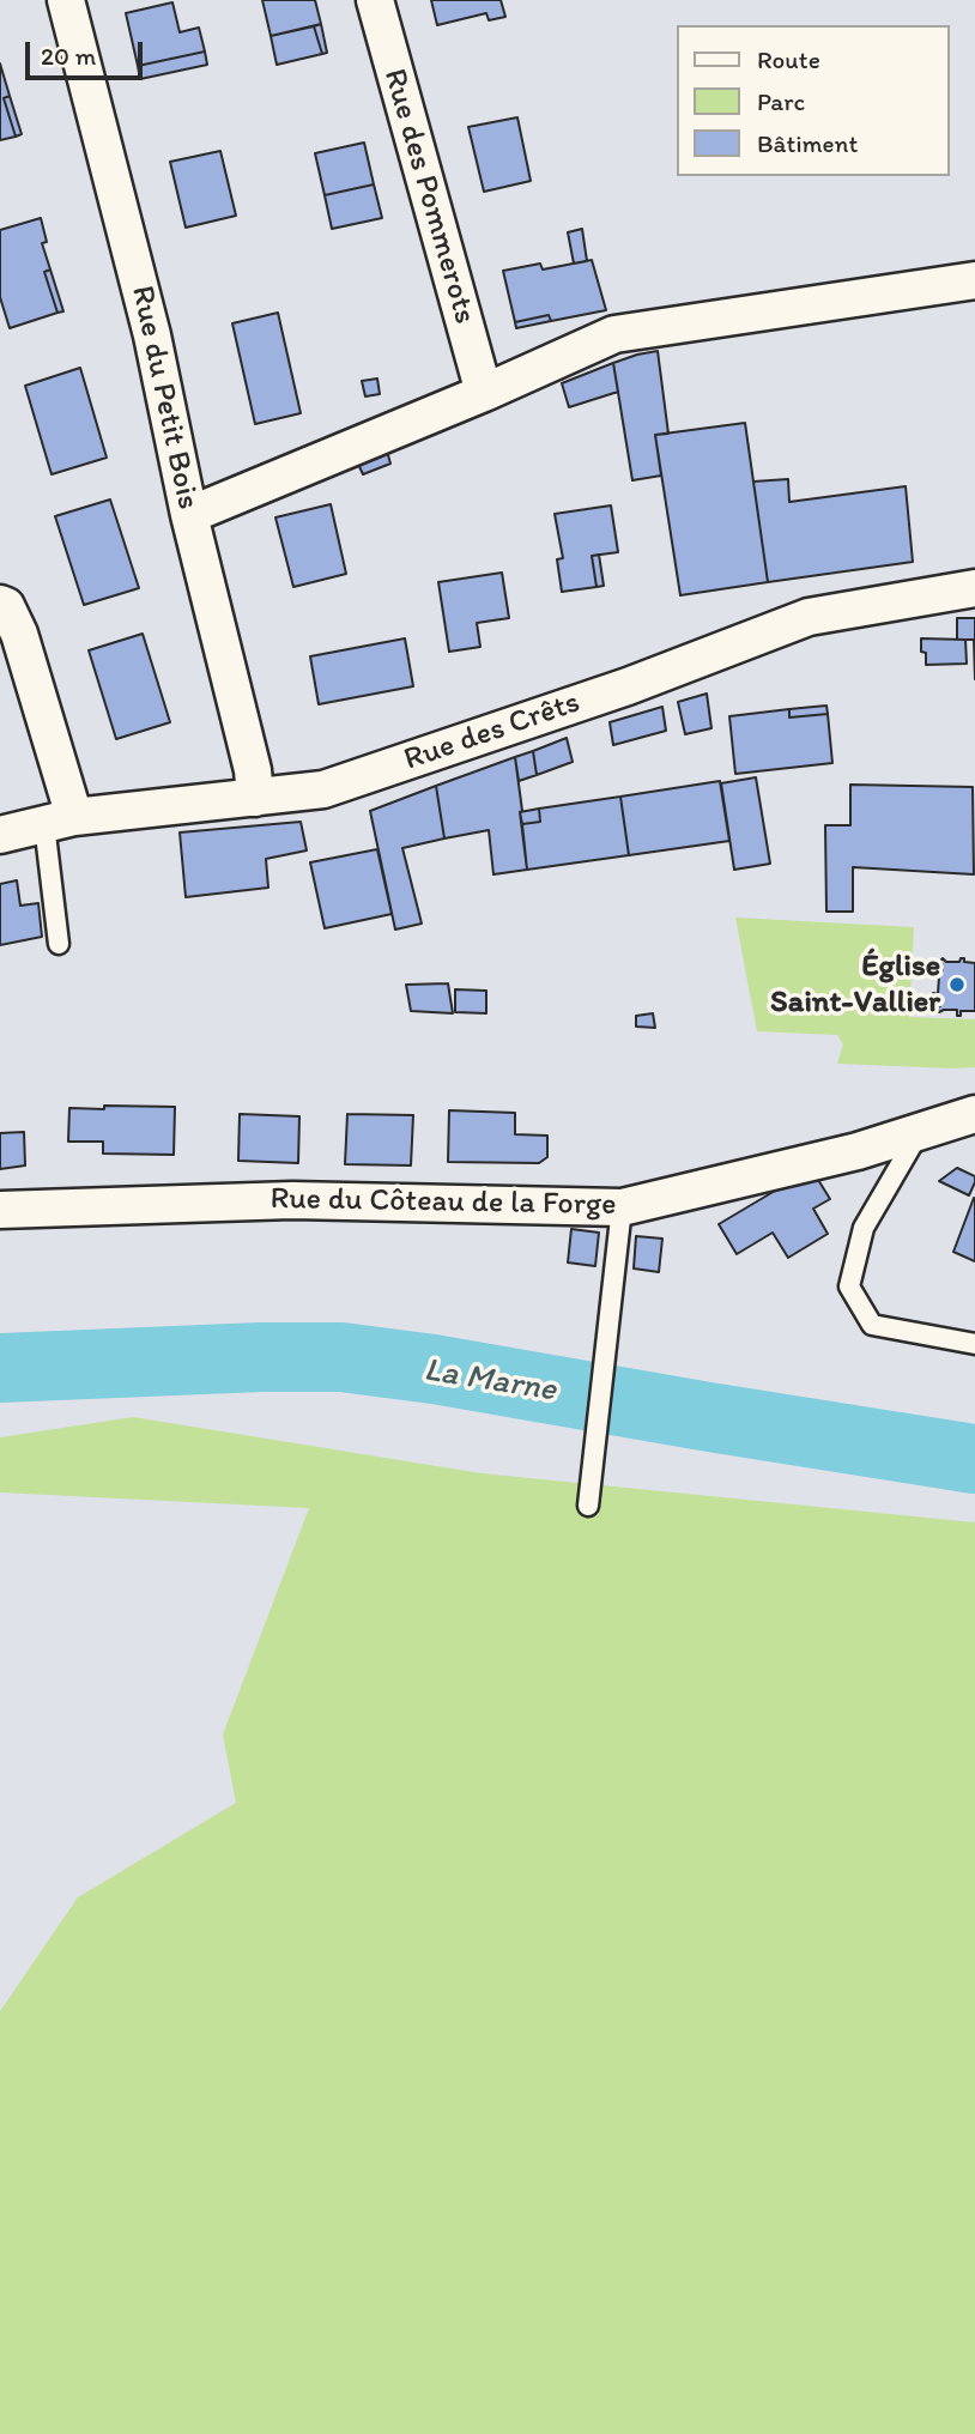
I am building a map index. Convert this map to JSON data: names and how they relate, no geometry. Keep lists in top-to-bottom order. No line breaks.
{"streets":{"street":["Rue des Pommerots","Rue du Petit Bois","Rue des Crêts","Rue du Côteau de la Forge"]},"crossings":[["Rue du Petit Bois","Rue des Crêts"]],"water":["La Marne"],"places":["Église Saint-Vallier"],"legend":["Route","Parc","Bâtiment"],"scale_bar":"20 m"}
